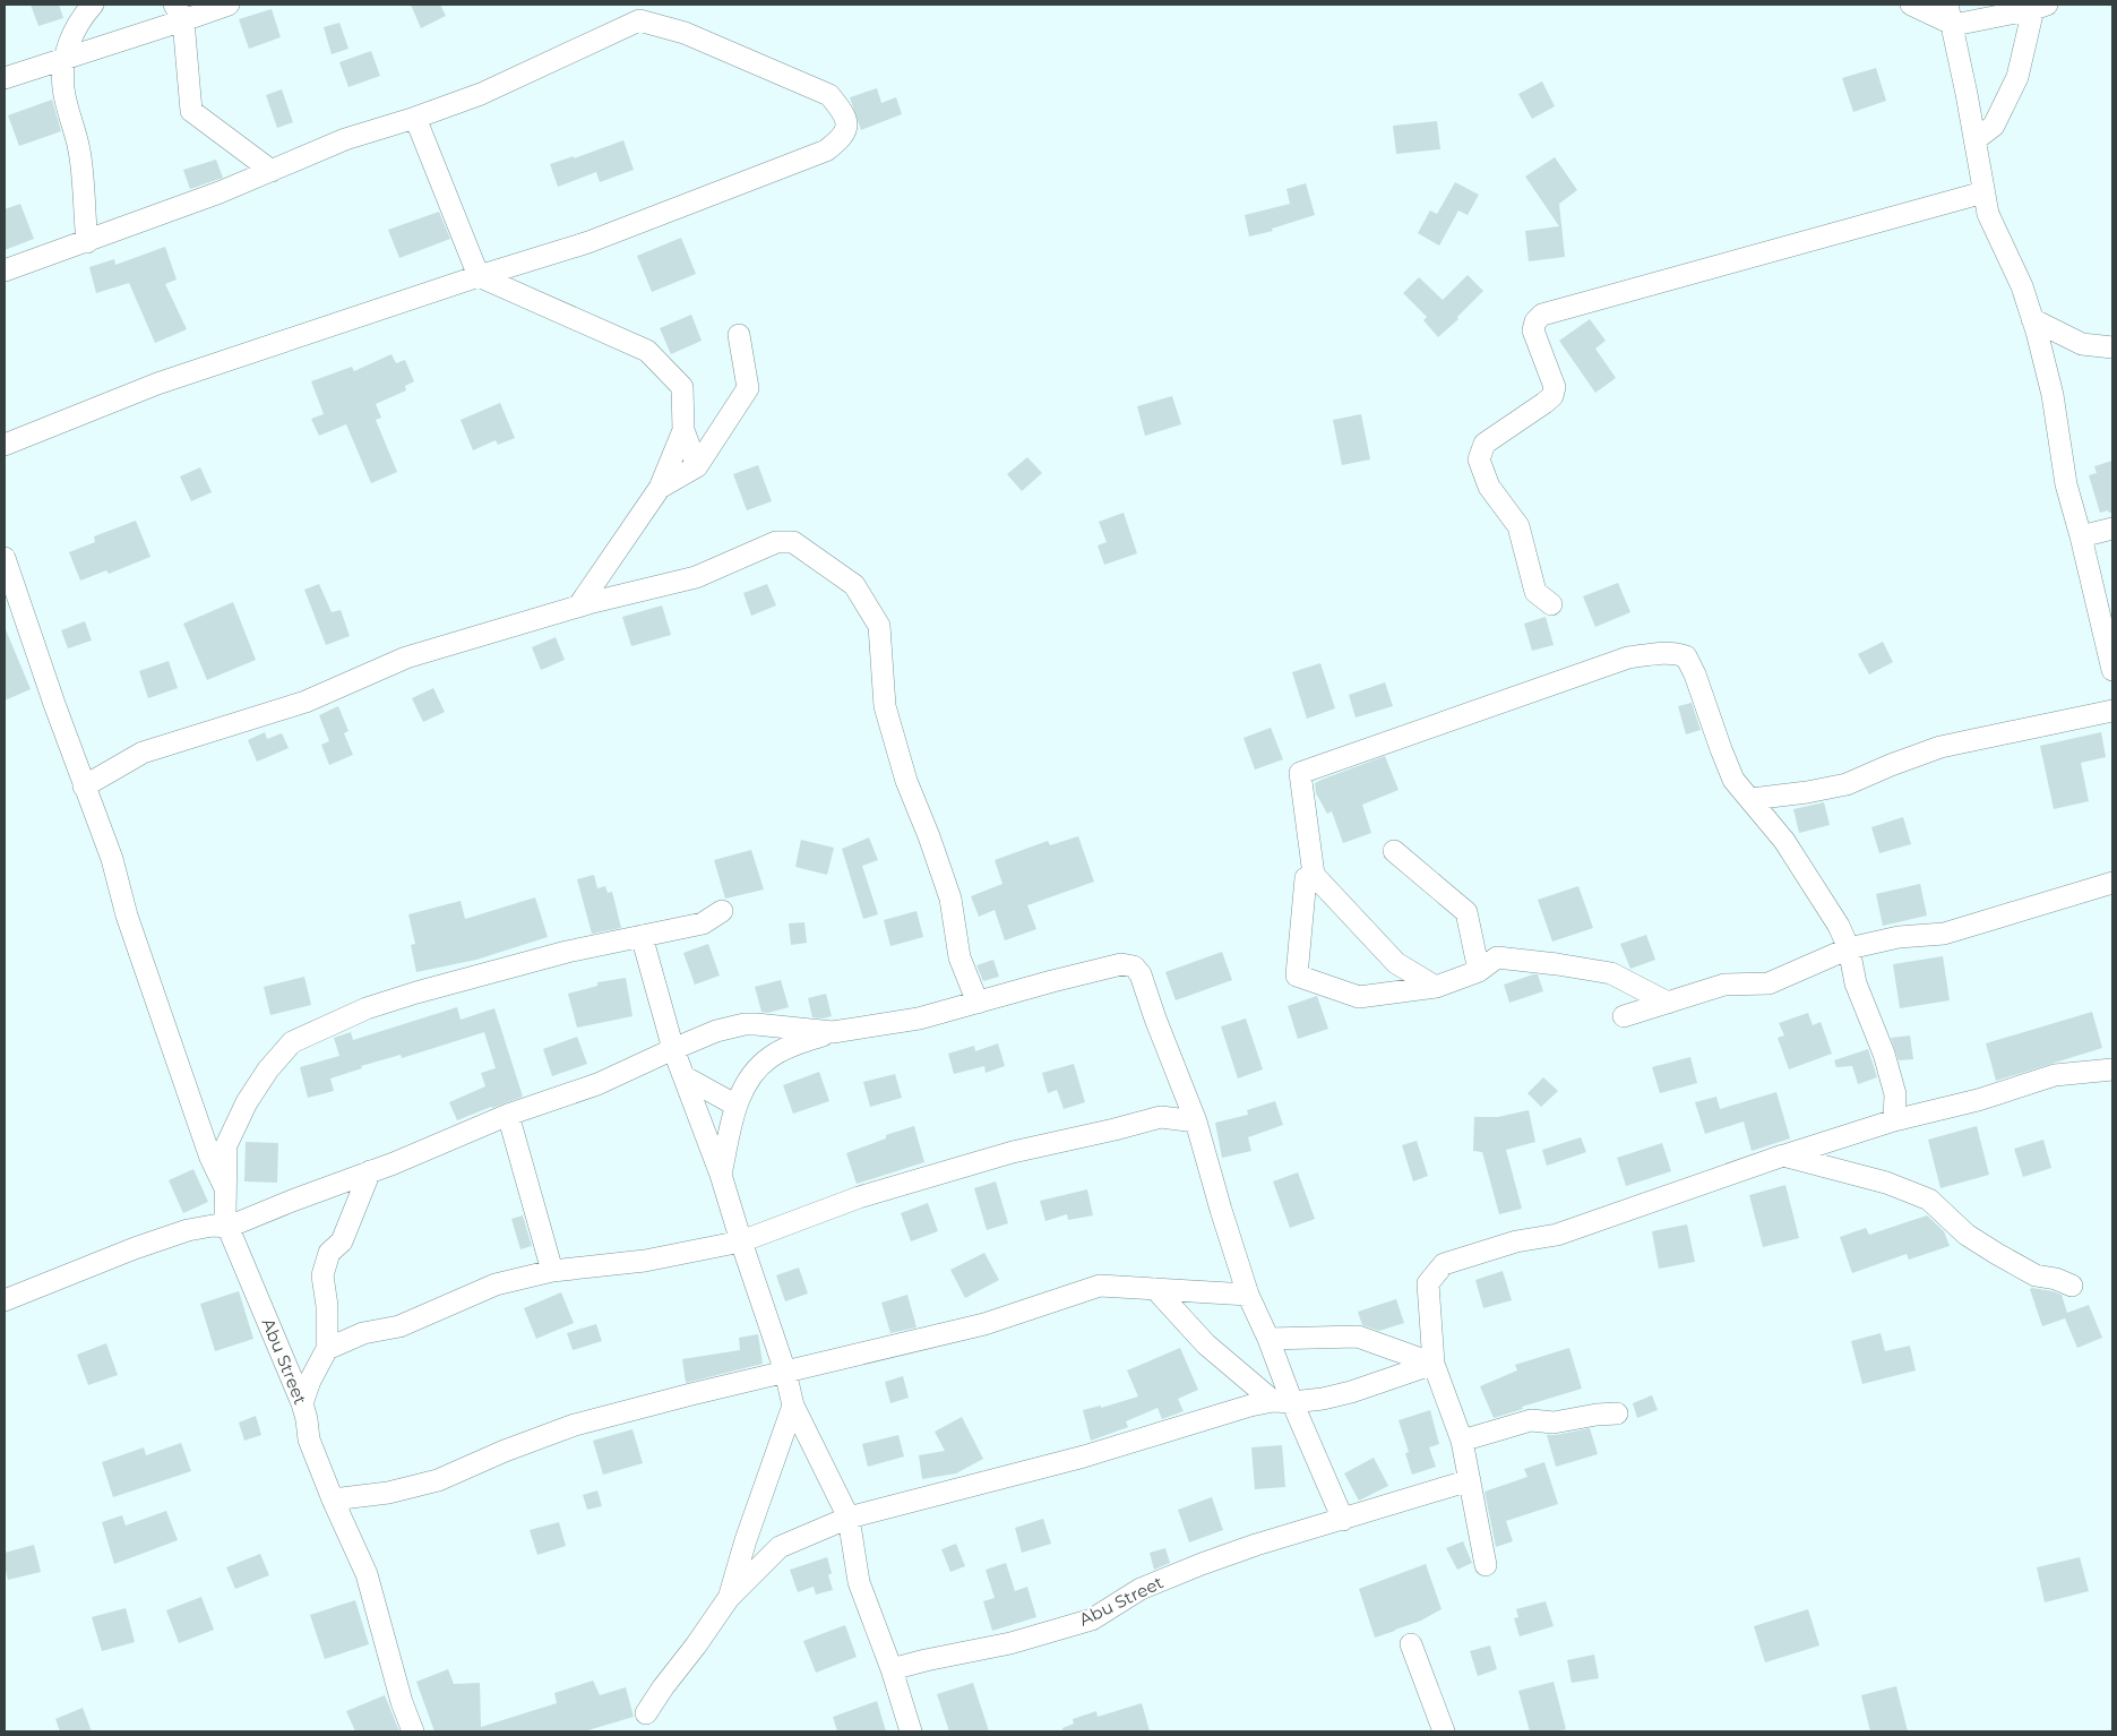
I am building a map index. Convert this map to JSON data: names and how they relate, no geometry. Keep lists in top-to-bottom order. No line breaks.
{"streets":{"street":["Abu Street"]}}
